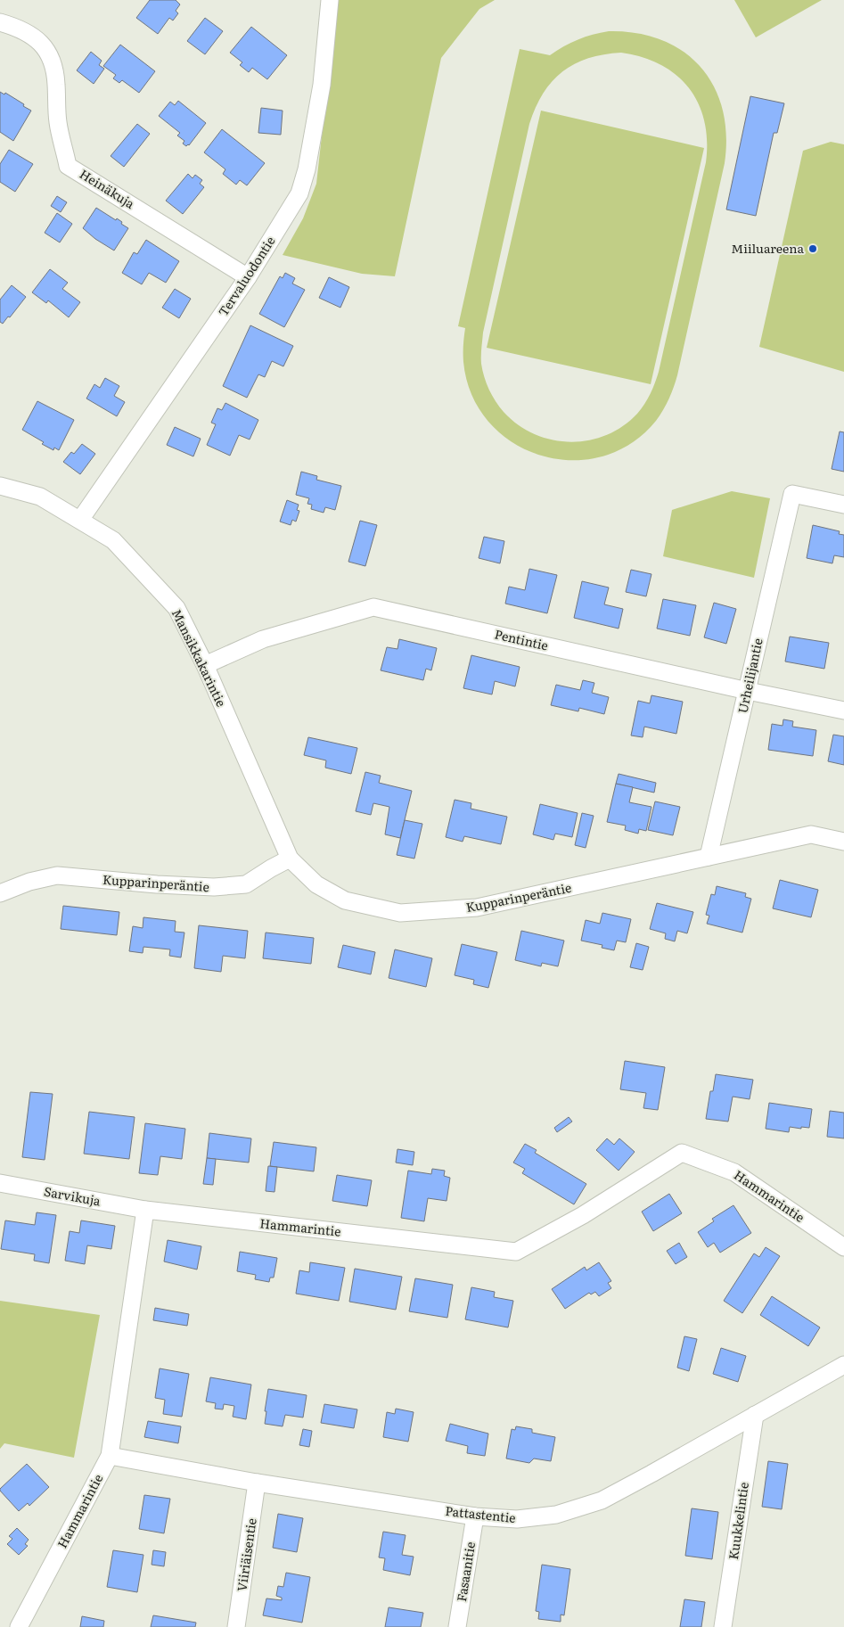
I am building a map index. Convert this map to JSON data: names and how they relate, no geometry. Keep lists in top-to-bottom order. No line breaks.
{"streets":{"street":["Heinäkuja","Tervaluodontie","Pentintie","Mansikkakarintie","Urheilijantie","Kupparinperäntie","Sarvikuja","Hammarintie","Pattastentie","Kuukkelintie","Viiriäisentie","Fasaanitie"]},"crossings":[["Heinäkuja","Tervaluodontie"],["Tervaluodontie","Mansikkakarintie"],["Pentintie","Mansikkakarintie"],["Pentintie","Urheilijantie"],["Mansikkakarintie","Kupparinperäntie"],["Urheilijantie","Kupparinperäntie"],["Sarvikuja","Hammarintie"],["Hammarintie","Pattastentie"],["Pattastentie","Kuukkelintie"],["Pattastentie","Viiriäisentie"],["Pattastentie","Fasaanitie"]],"places":["Miiluareena"]}
